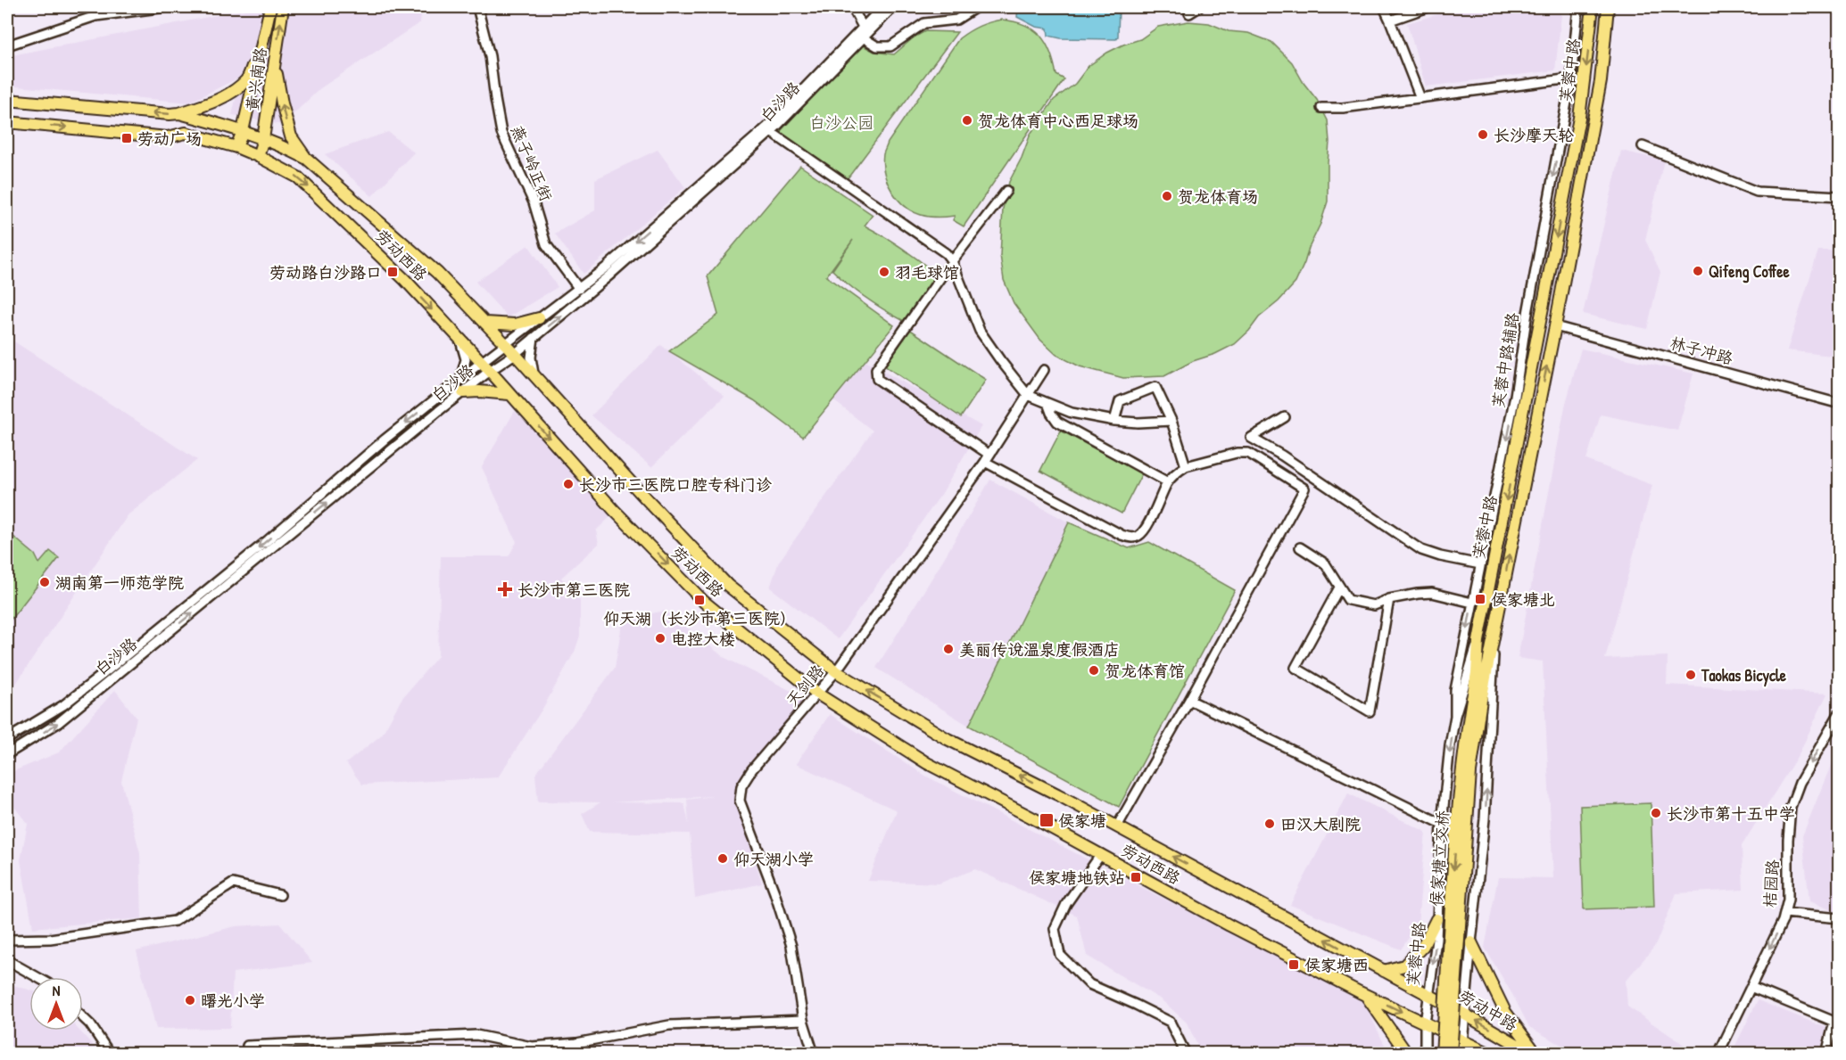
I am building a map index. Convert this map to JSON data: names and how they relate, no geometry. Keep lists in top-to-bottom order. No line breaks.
{"streets":{"main road":["芙蓉中路","黄兴南路","劳动西路","侯家塘立交桥","劳动中路"],"street":["白沙路","燕子岭正街","林子冲路","芙蓉中路辅路","天剑路","桔园路"]},"crossings":[["芙蓉中路","劳动西路"],["芙蓉中路","林子冲路"],["芙蓉中路","芙蓉中路辅路"],["芙蓉中路","劳动中路"],["黄兴南路","劳动西路"],["白沙路","燕子岭正街"],["白沙路","劳动西路"],["劳动西路","天剑路"],["劳动西路","劳动中路"]],"one_way":["芙蓉中路辅路","桔园路"],"parks":["白沙公园"],"places":{"other":["贺龙体育中心西足球场","长沙摩天轮","贺龙体育场","Qifeng Coffee","羽毛球馆","长沙市三医院口腔专科门诊","湖南第一师范学院","电控大楼","美丽传说温泉度假酒店","贺龙体育馆","Taokas Bicycle","长沙市第十五中学","田汉大剧院","仰天湖小学","曙光小学"],"transit":["劳动广场","劳动路白沙路口","侯家塘北","仰天湖（长沙市第三医院）","侯家塘","侯家塘地铁站","侯家塘西"],"health":["长沙市第三医院"]},"north":"top"}
